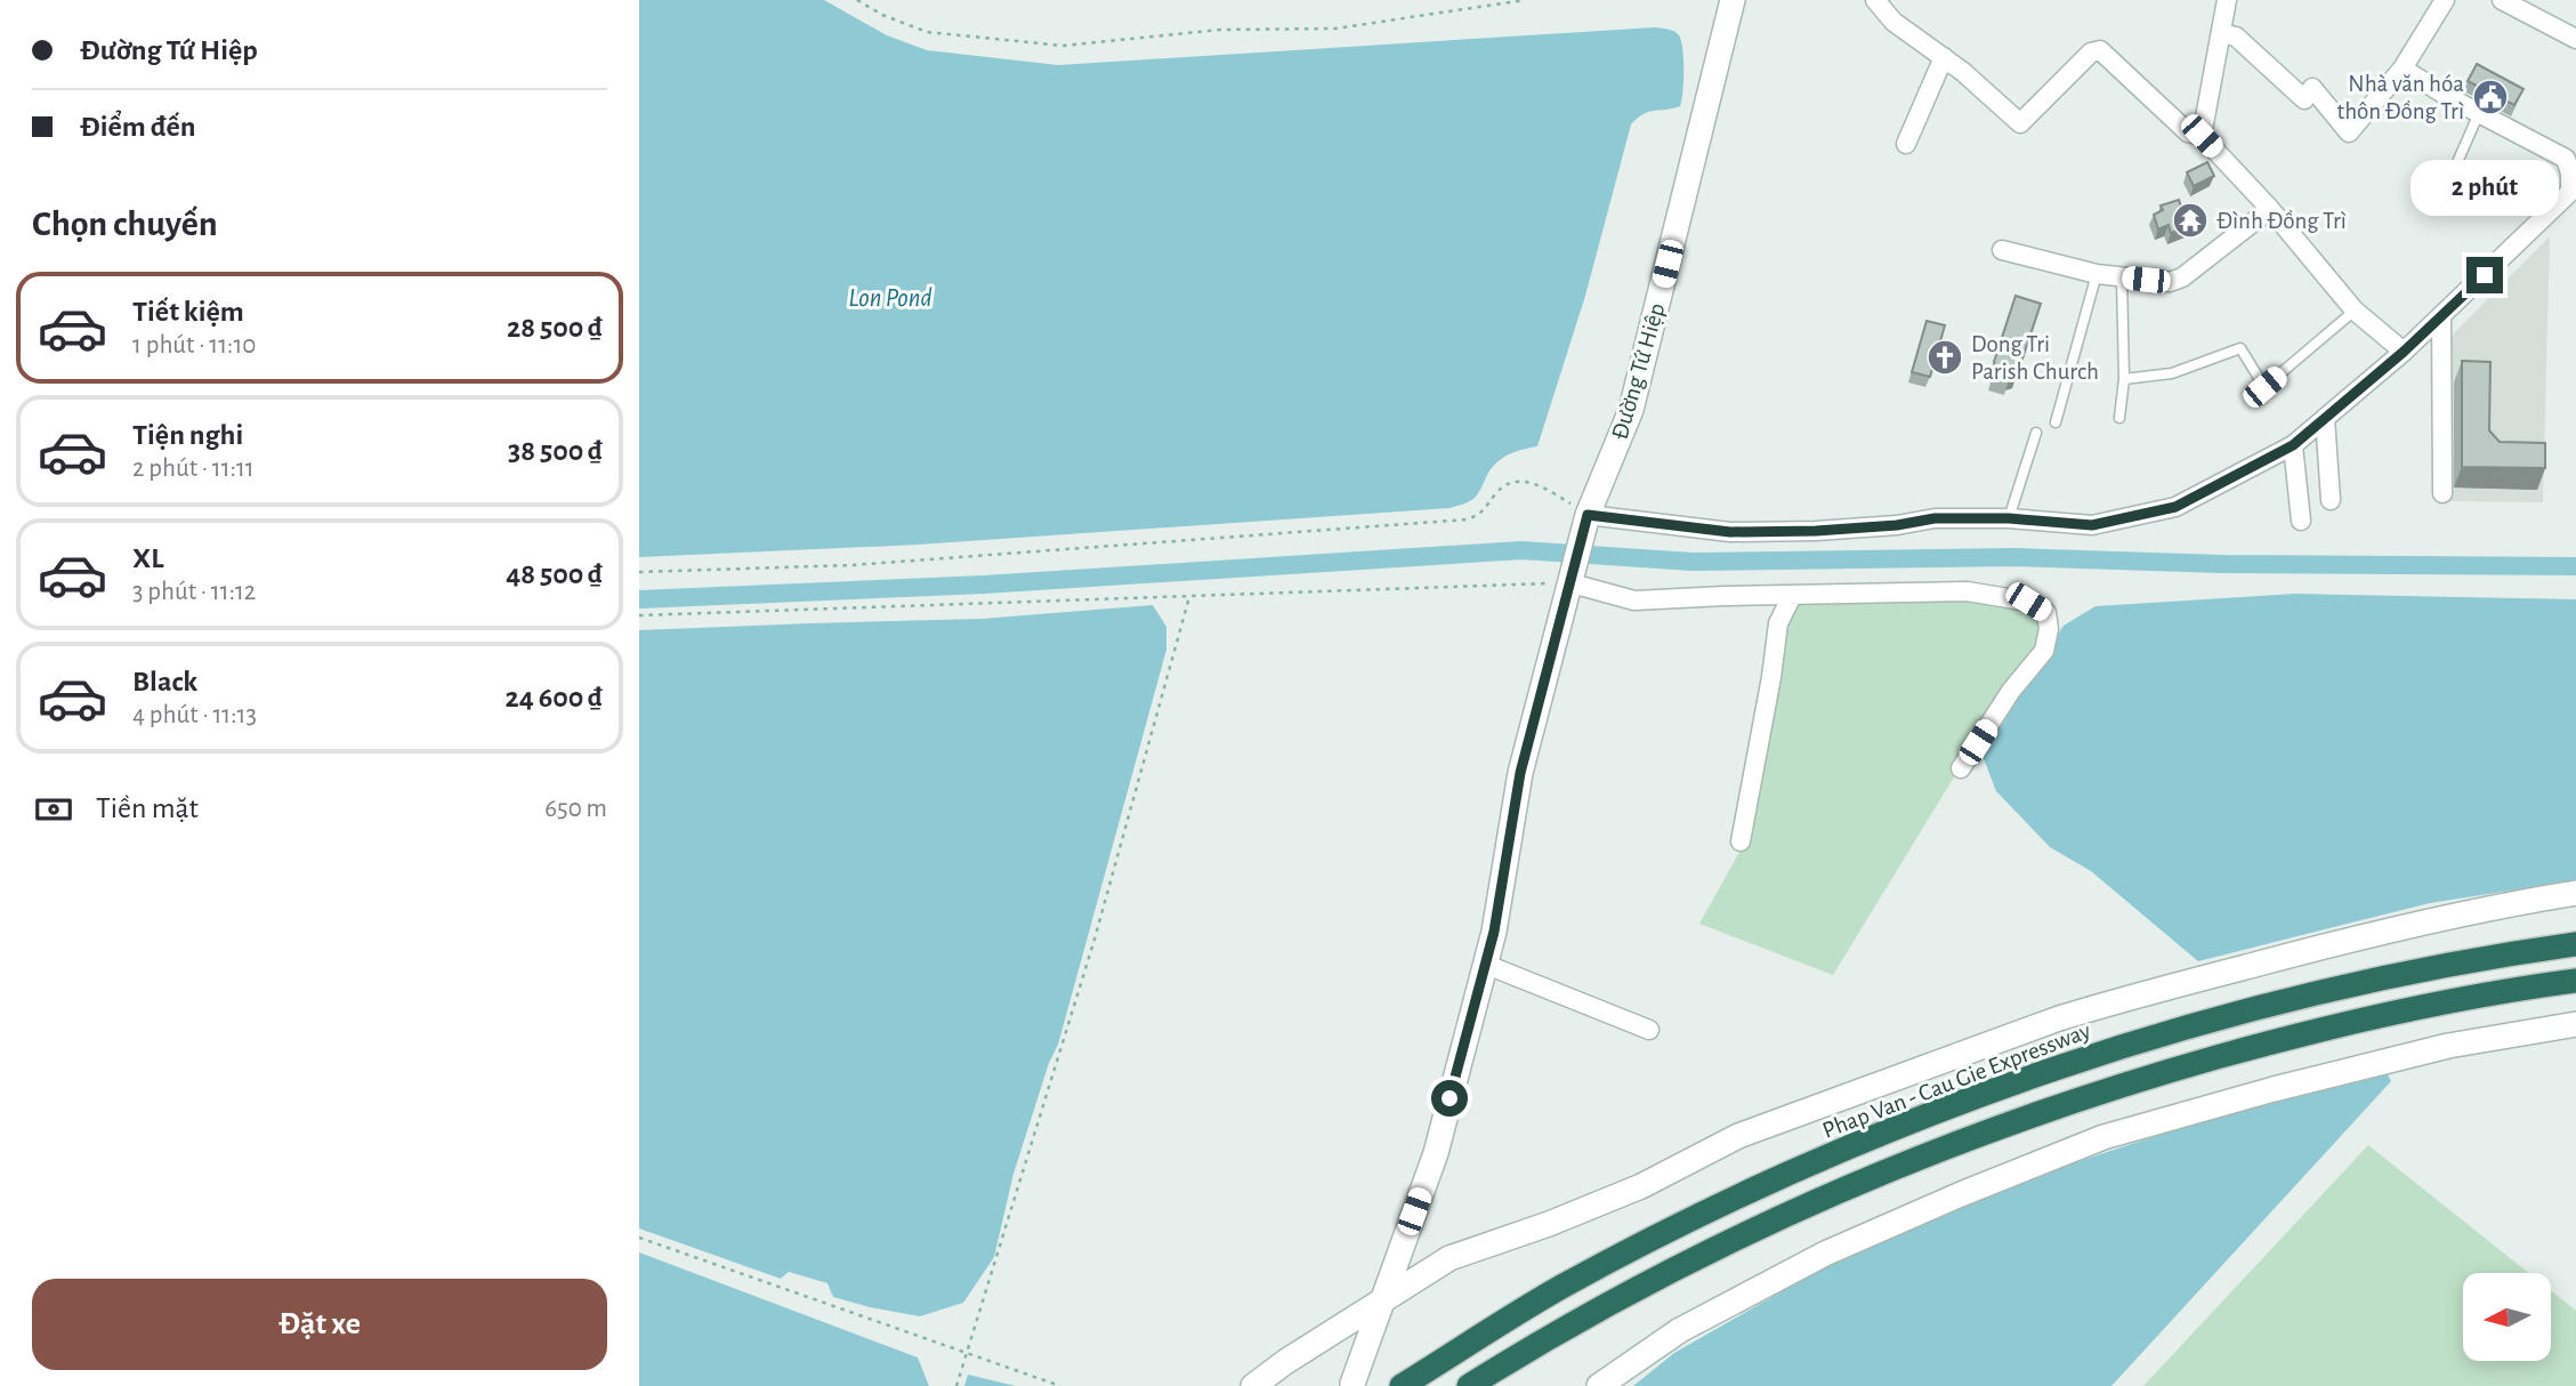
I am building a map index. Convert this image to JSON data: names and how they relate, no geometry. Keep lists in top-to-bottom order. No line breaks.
{"streets":{"highway":["Phap Van - Cau Gie Expressway"],"street":["Đường Tứ Hiệp"]},"water":["Lon Pond"],"places":{"public building":["Nhà văn hóa thôn Đồng Trì"],"temple":["Đình Đồng Trì"],"church":["Dong Tri Parish Church"]},"north":"left","page":{"banner":["Đường Tứ Hiệp","Điểm đến"],"bubble":"2 phút","heading":"Chọn chuyến","list":[{"name":"Tiết kiệm","note":"1 phút · 11:10","value":"28 500 ₫"},{"name":"Tiện nghi","note":"2 phút · 11:11","value":"38 500 ₫"},{"name":"XL","note":"3 phút · 11:12","value":"48 500 ₫"},{"name":"Black","note":"4 phút · 11:13","value":"24 600 ₫"}],"pay":["Tiền mặt","650 m"],"buttons":"Đặt xe"}}
